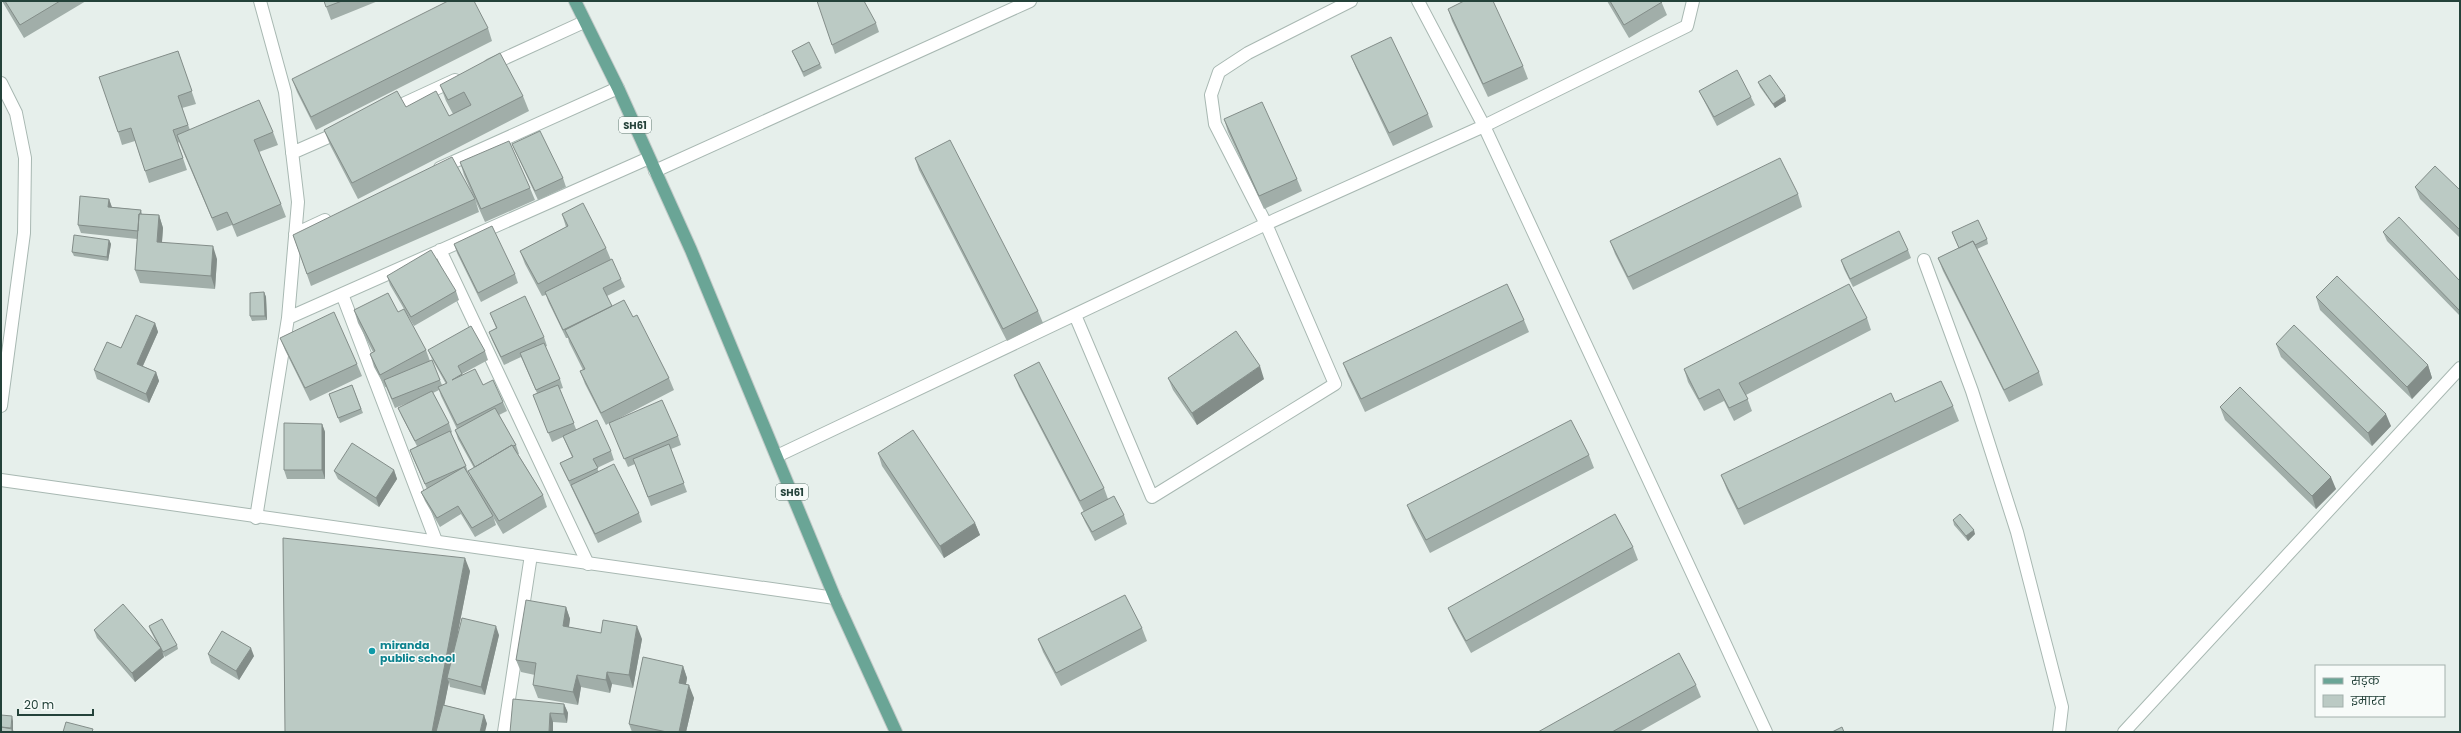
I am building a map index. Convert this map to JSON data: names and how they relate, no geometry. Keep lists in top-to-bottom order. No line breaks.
{"streets":{"main road":["SH61"]},"places":["miranda public school"],"legend":["सड़क","इमारत"],"scale_bar":"20 m"}
